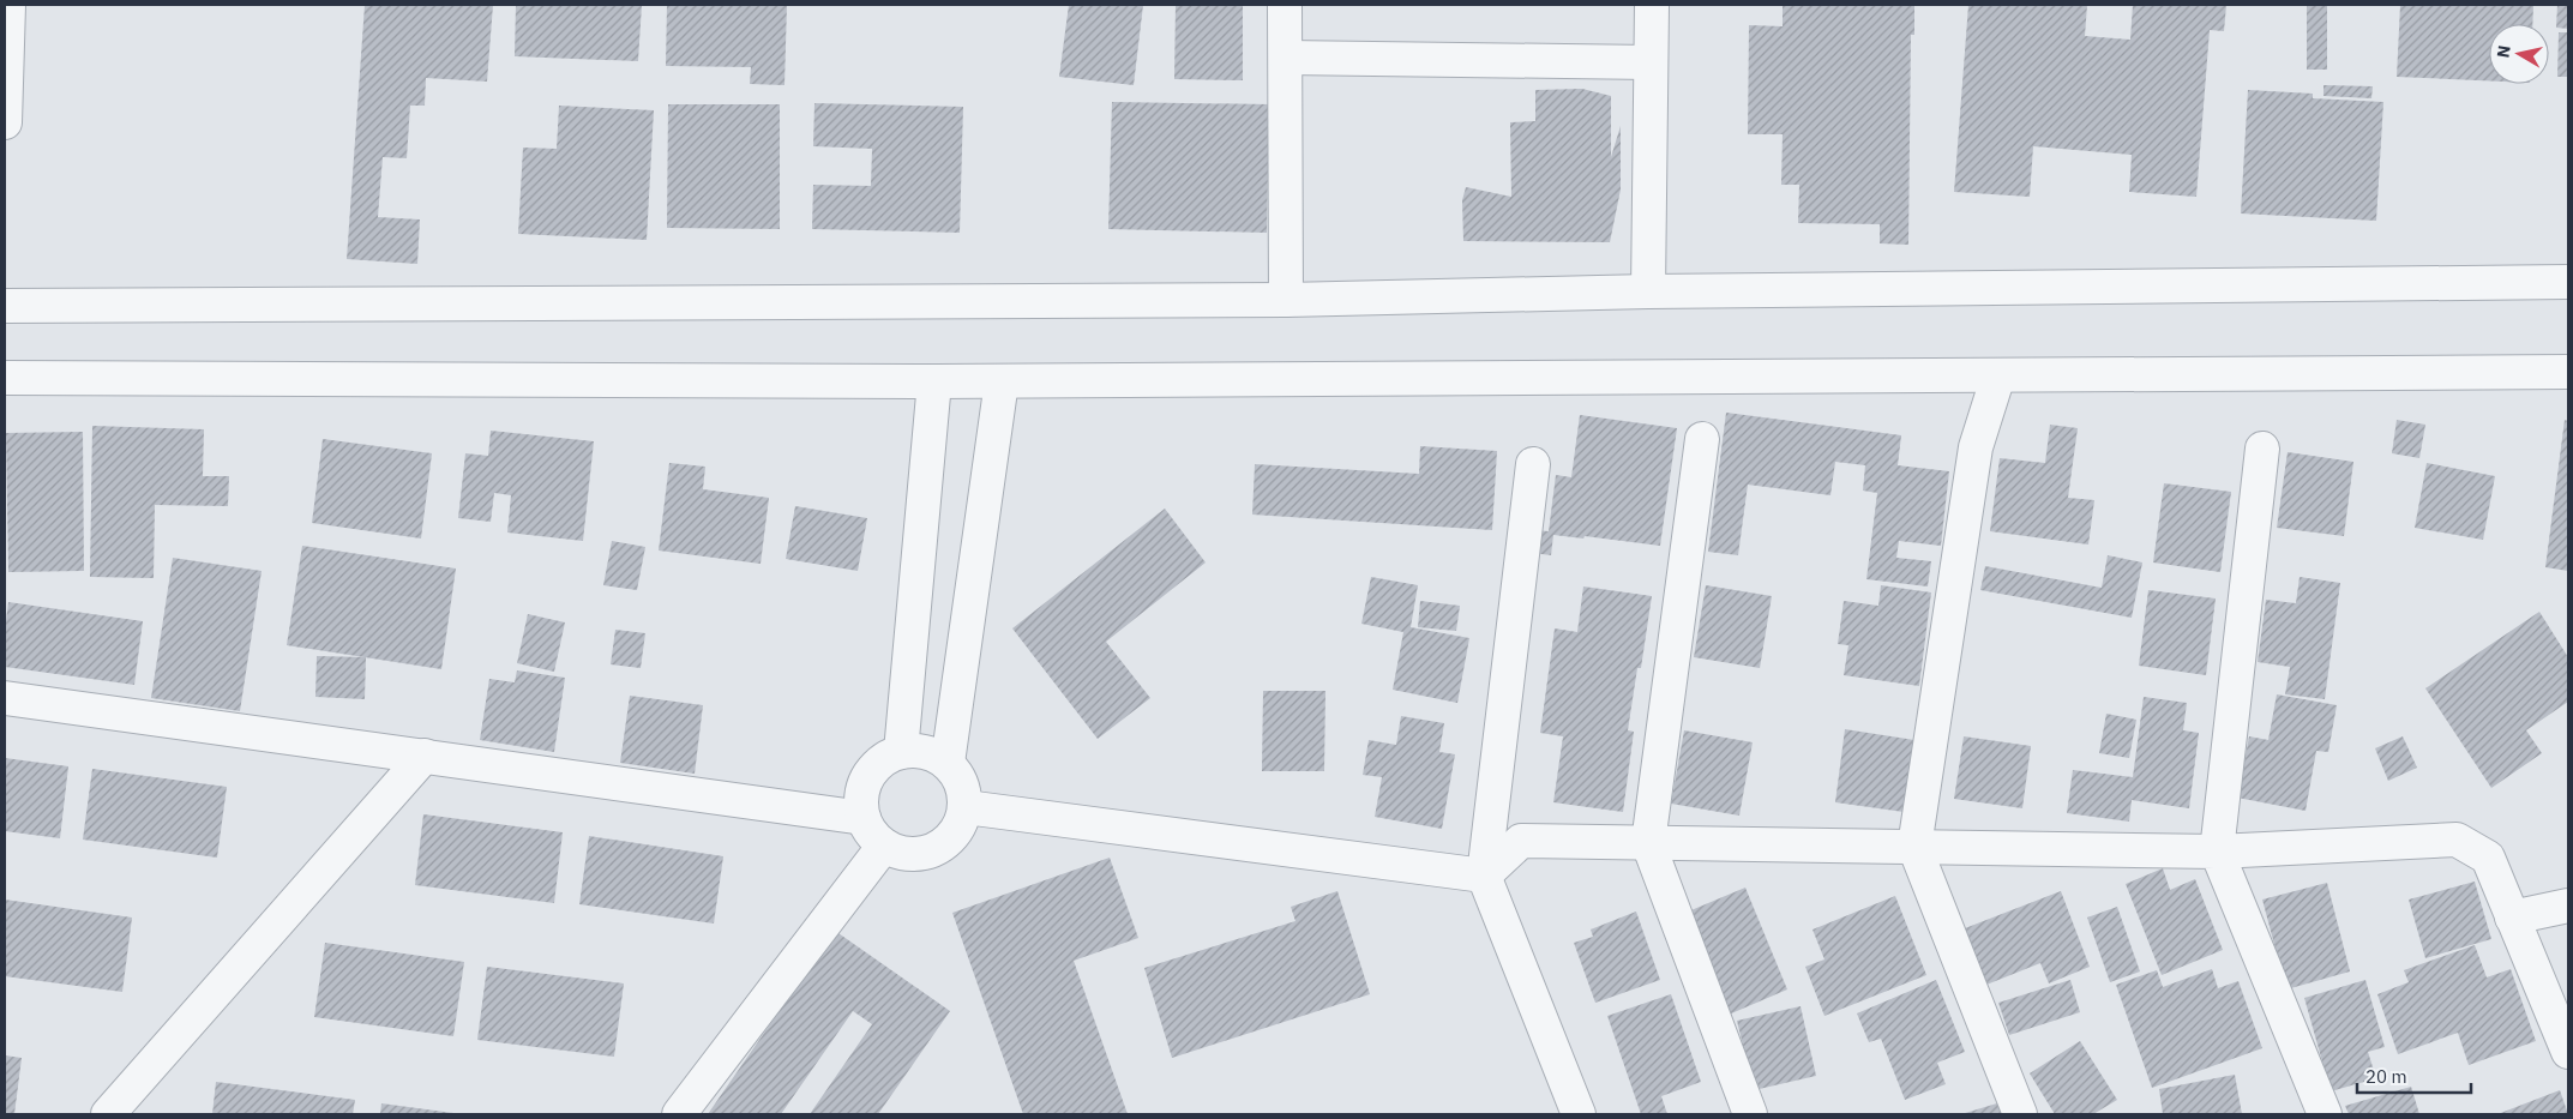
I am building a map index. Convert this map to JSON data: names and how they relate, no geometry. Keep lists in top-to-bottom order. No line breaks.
{"scale_bar":"20 m","north":"left"}
